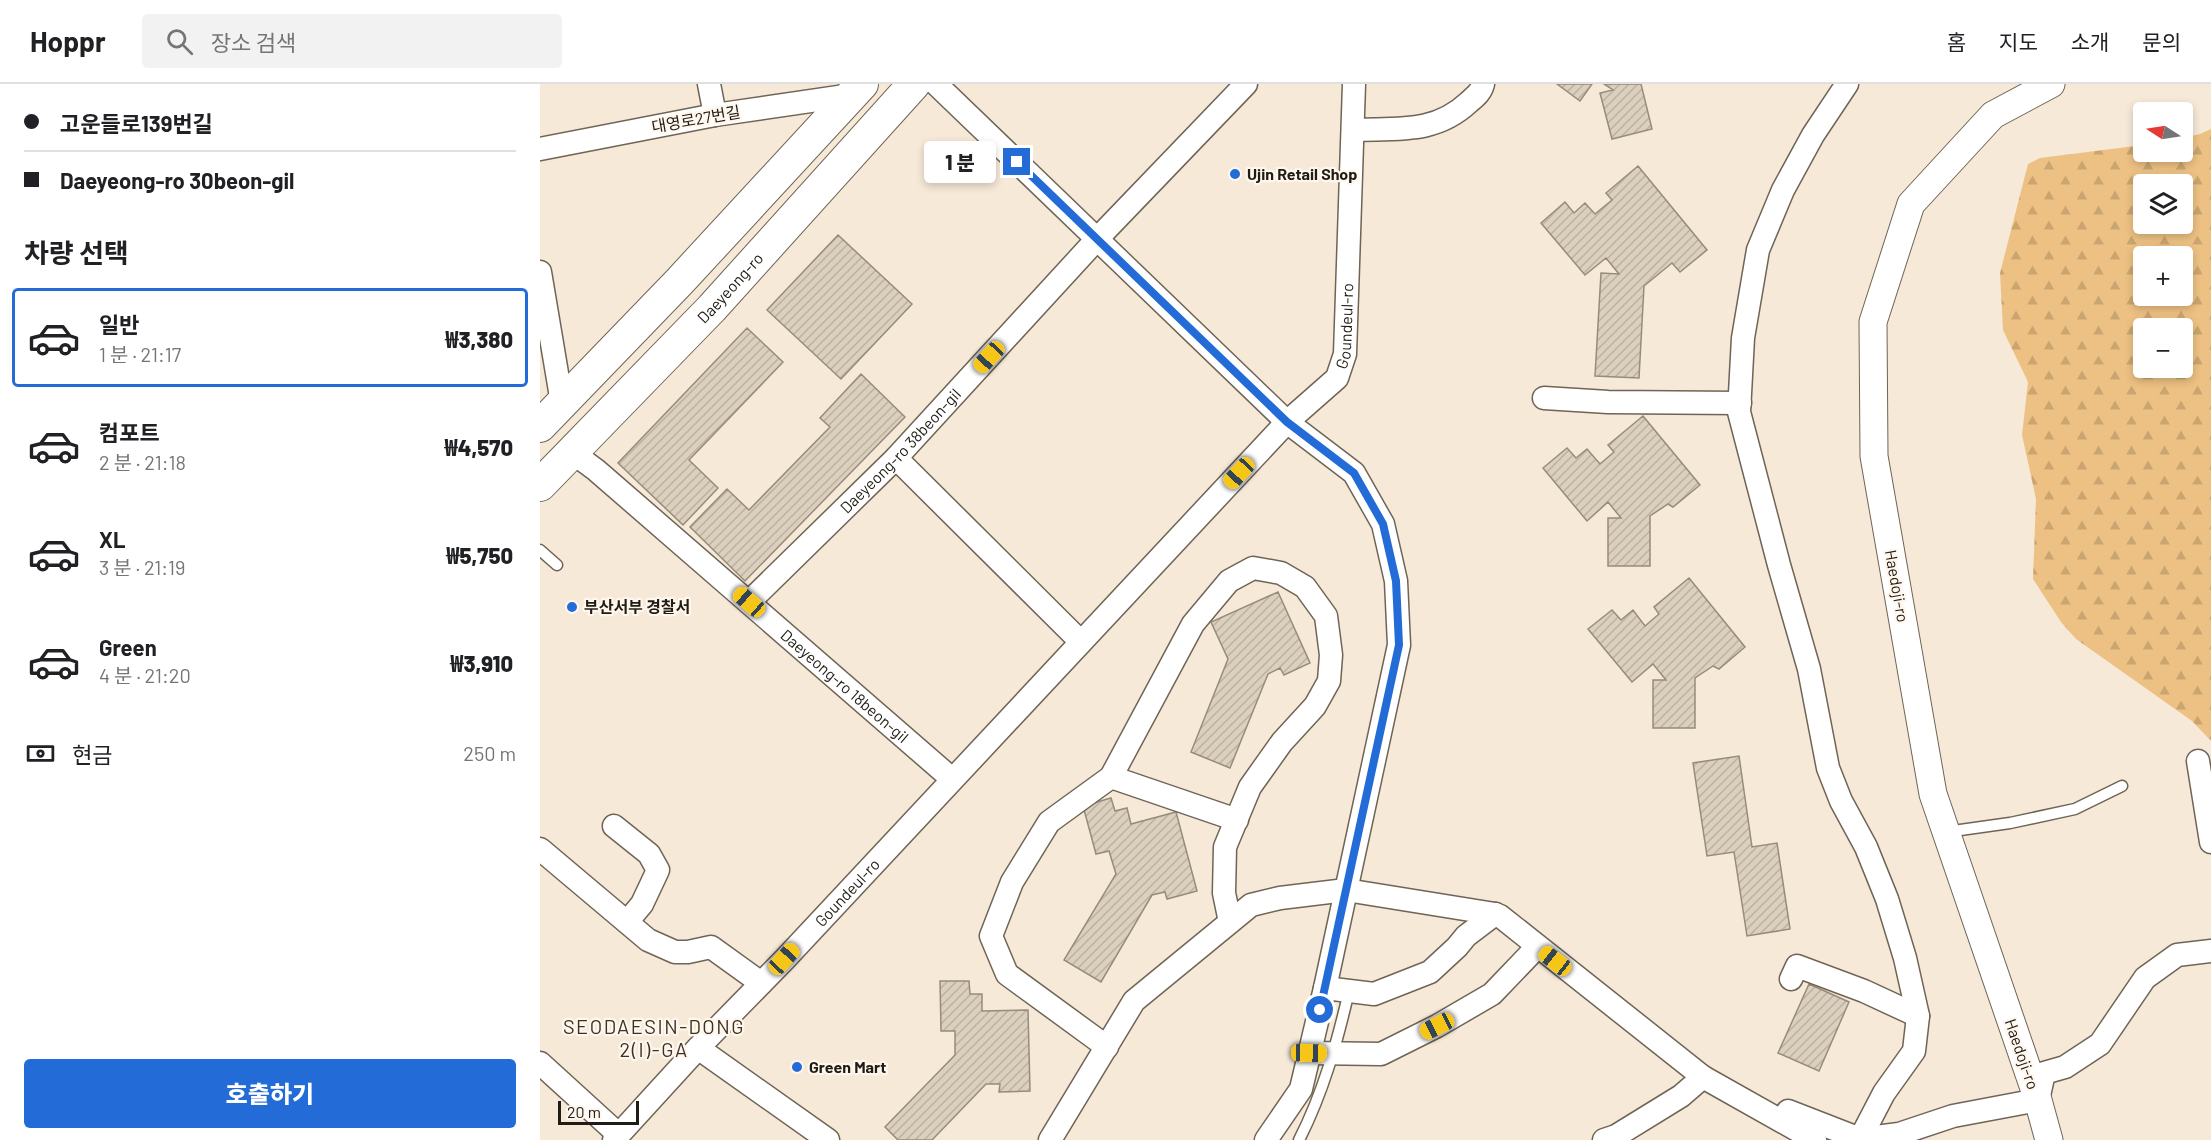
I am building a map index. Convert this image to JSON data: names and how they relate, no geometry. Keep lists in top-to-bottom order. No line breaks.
{"streets":{"main road":["Daeyeong-ro"],"street":["대영로27번길","Goundeul-ro","Daeyeong-ro 38beon-gil","Haedoji-ro","Daeyeong-ro 18beon-gil"]},"crossings":[["Daeyeong-ro","Daeyeong-ro 18beon-gil"],["Goundeul-ro","Daeyeong-ro 18beon-gil"],["Daeyeong-ro 38beon-gil","Daeyeong-ro 18beon-gil"]],"districts":["SEODAESIN-DONG 2(I)-GA"],"places":["Ujin Retail Shop","부산서부 경찰서","Green Mart"],"scale_bar":"20 m","north":"left","page":{"header":"Hoppr","search":"장소 검색","nav":["홈","지도","소개","문의"],"banner":["고운들로139번길","Daeyeong-ro 30beon-gil"],"map_buttons":["+","−"],"bubble":"1 분","heading":"차량 선택","list":[{"name":"일반","note":"1 분 · 21:17","value":"₩3,380"},{"name":"컴포트","note":"2 분 · 21:18","value":"₩4,570"},{"name":"XL","note":"3 분 · 21:19","value":"₩5,750"},{"name":"Green","note":"4 분 · 21:20","value":"₩3,910"}],"pay":["현금","250 m"],"buttons":"호출하기","scale":"20 m"}}
